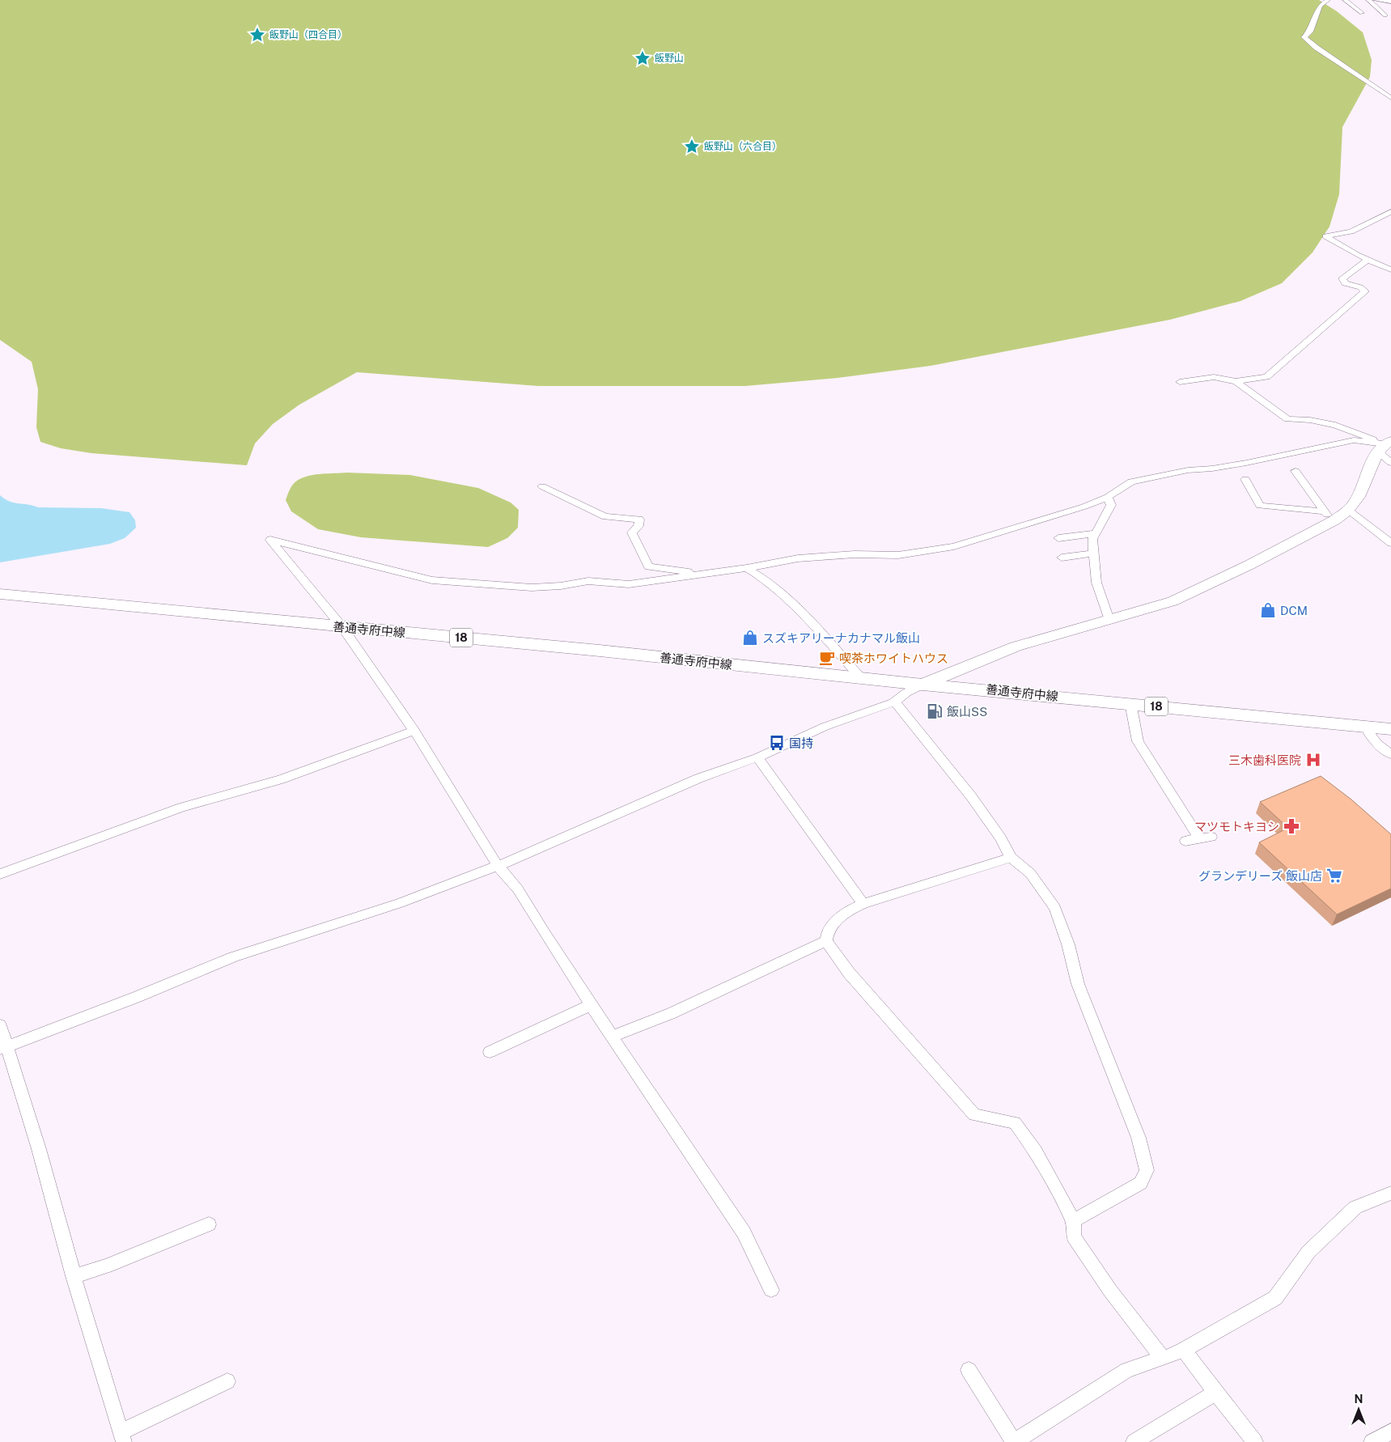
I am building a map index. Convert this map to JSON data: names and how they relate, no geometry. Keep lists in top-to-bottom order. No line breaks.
{"streets":{"main road":["善通寺府中線","18"]},"places":{"place":["飯野山（四合目）","飯野山","飯野山（六合目）"],"shop":["DCM","スズキアリーナカナマル飯山"],"cafe":["喫茶ホワイトハウス"],"fuel station":["飯山SS"],"bus stop":["国持"],"hospital":["三木歯科医院"],"pharmacy":["マツモトキヨシ"],"supermarket":["グランデリーズ 飯山店"]},"north":"top"}
